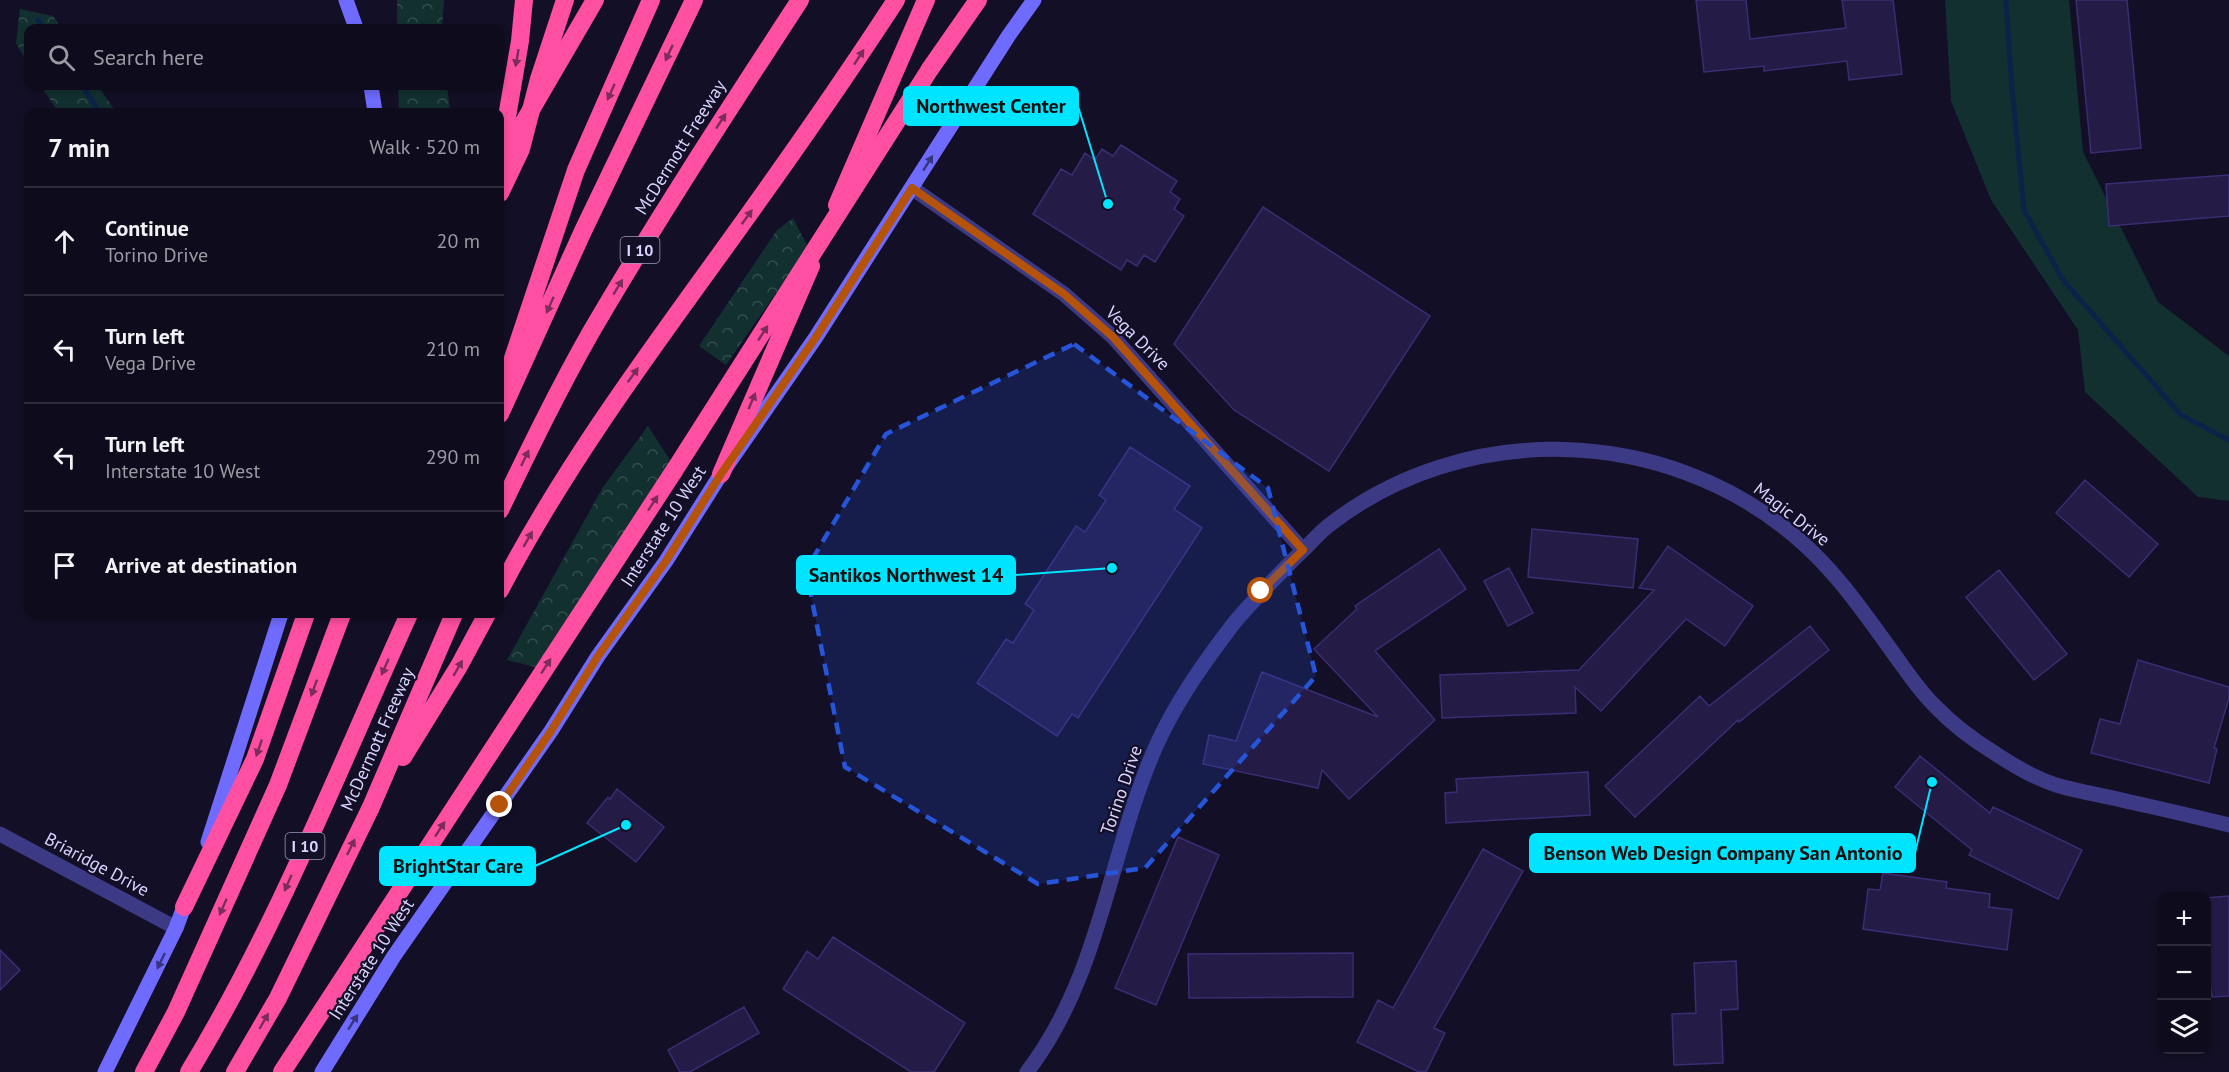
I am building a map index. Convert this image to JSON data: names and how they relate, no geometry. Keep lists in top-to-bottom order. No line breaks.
{"streets":{"highway":["McDermott Freeway","I 10"],"main road":["Interstate 10 West"],"street":["Vega Drive","Magic Drive","Torino Drive","Briaridge Drive"]},"crossings":[["Vega Drive","Magic Drive"],["Vega Drive","Interstate 10 West"],["Vega Drive","Torino Drive"],["Magic Drive","Torino Drive"]],"one_way":["Interstate 10 West"],"places":["Northwest Center","Santikos Northwest 14","Benson Web Design Company San Antonio","BrightStar Care"],"page":{"search":"Search here","heading":["7 min","Walk · 520 m"],"list":[["Continue","Torino Drive","20 m"],["Turn left","Vega Drive","210 m"],["Turn left","Interstate 10 West","290 m"],"Arrive at destination"],"map_buttons":["+","−"]}}
